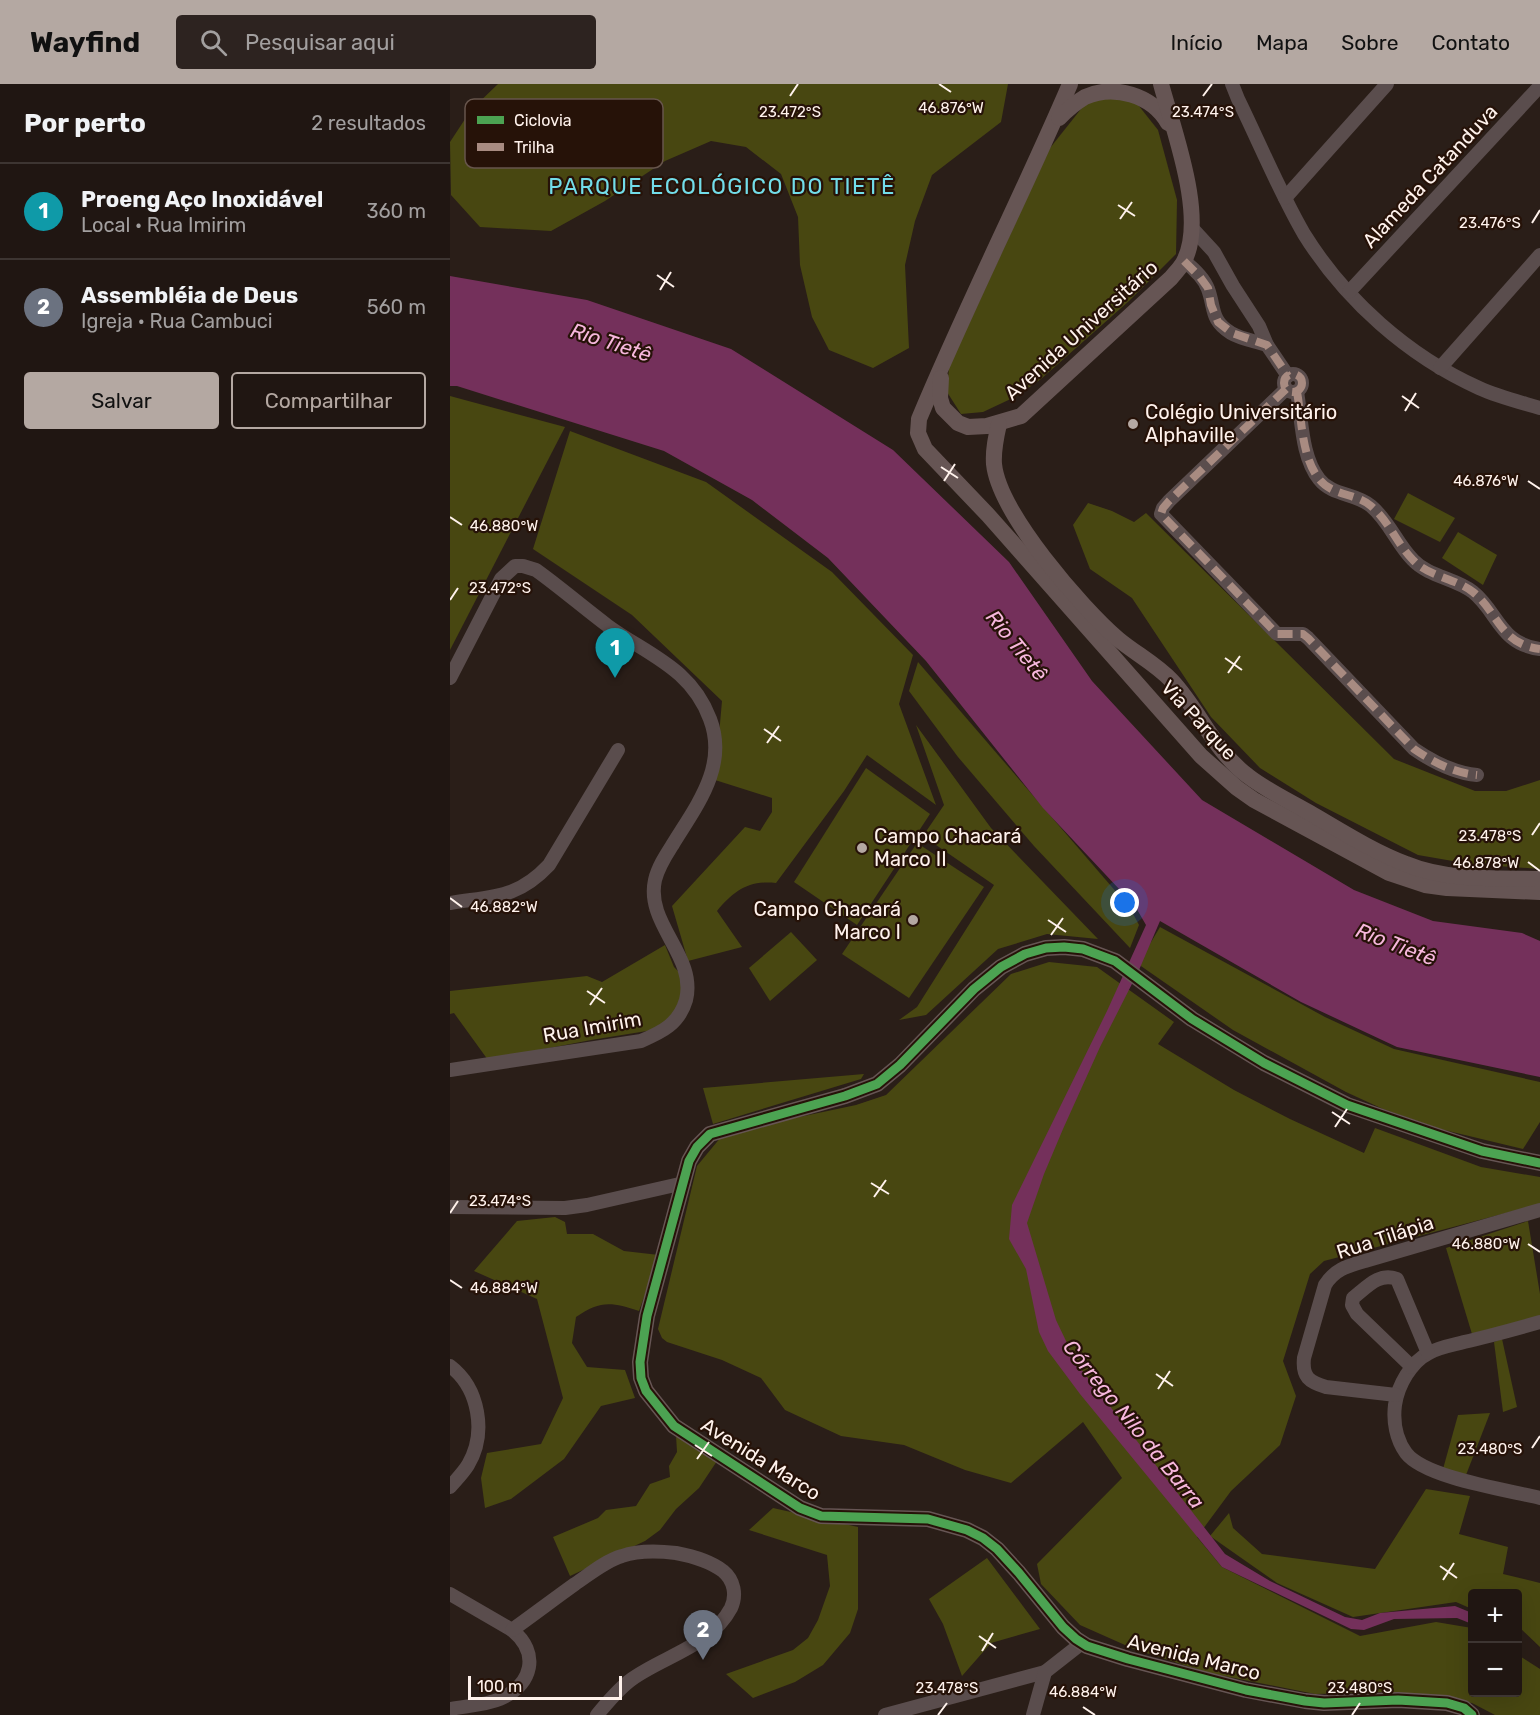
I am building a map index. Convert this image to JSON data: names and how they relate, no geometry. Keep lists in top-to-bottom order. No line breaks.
{"streets":{"main road":["Avenida Universitário","Via Parque","Avenida Marco"],"street":["Alameda Catanduva","Rua Imirim","Rua Tilápia"]},"crossings":[["Avenida Universitário","Via Parque"]],"districts":["PARQUE ECOLÓGICO DO TIETÊ"],"water":["Rio Tietê","Córrego Nilo da Barra"],"places":["Colégio Universitário Alphaville","Campo Chacará Marco II","Campo Chacará Marco I"],"legend":["Ciclovia","Trilha"],"scale_bar":"100 m","page":{"header":"Wayfind","search":"Pesquisar aqui","nav":["Início","Mapa","Sobre","Contato"],"heading":["Por perto","2 resultados"],"list":[{"mark":"1","name":"Proeng Aço Inoxidável","note":"Local · Rua Imirim","value":"360 m"},{"mark":"2","name":"Assembléia de Deus","note":"Igreja · Rua Cambuci","value":"560 m"}],"buttons":["Salvar","Compartilhar"],"pins":["1","2"],"map_buttons":["+","−"],"scale":"100 m"},"coordinates":["46.876°W","23.472°S","23.474°S","23.476°S","46.880°W","23.478°S","46.878°W","46.882°W","46.884°W","23.480°S"]}
